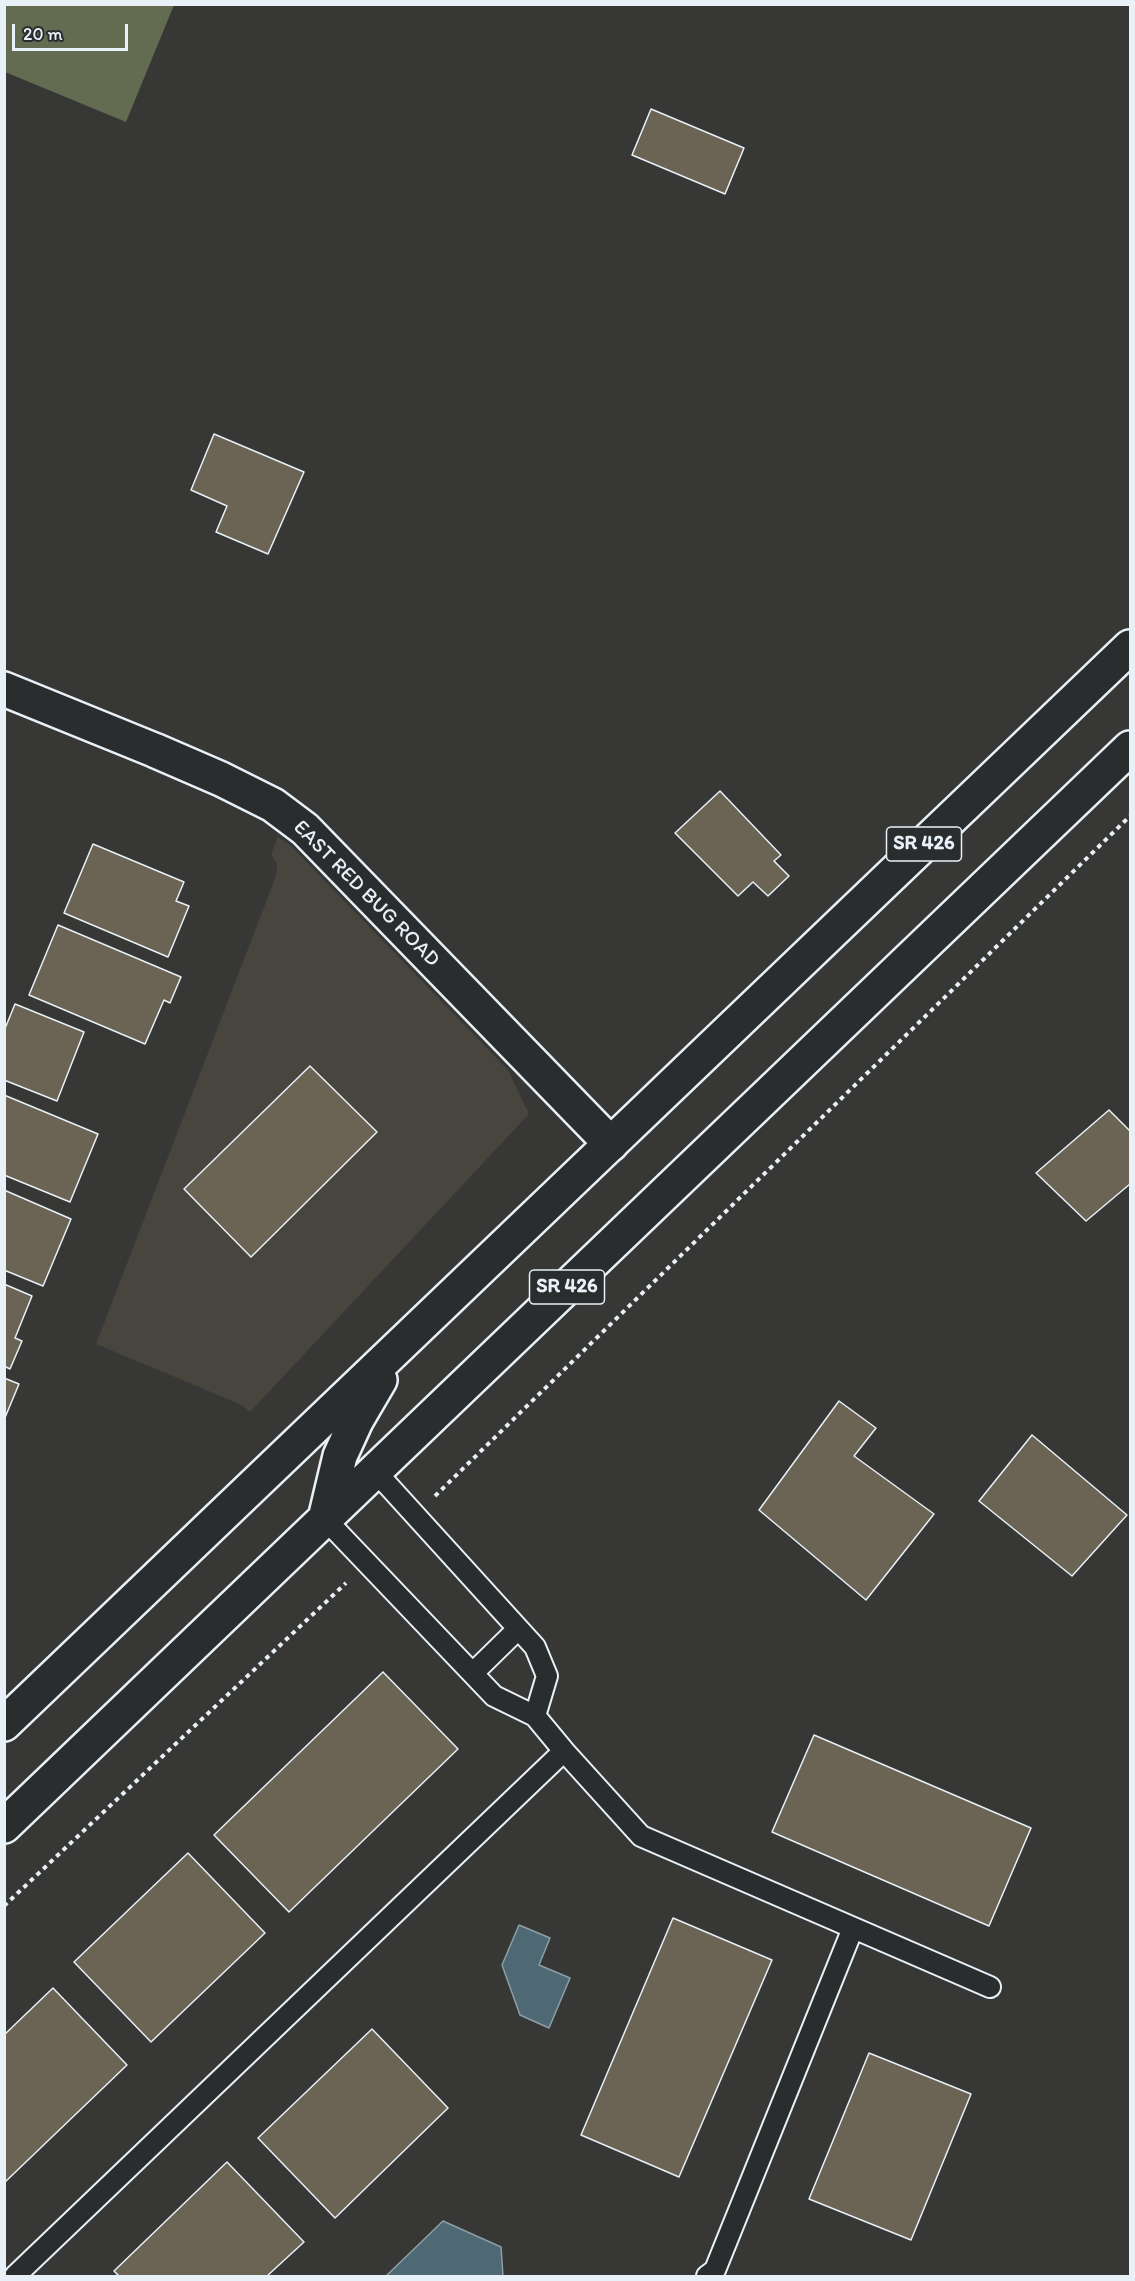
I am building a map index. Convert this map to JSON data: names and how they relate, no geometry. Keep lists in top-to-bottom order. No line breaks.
{"streets":{"main road":["SR 426","EAST RED BUG ROAD"]},"crossings":[["SR 426","EAST RED BUG ROAD"]],"scale_bar":"20 m"}
